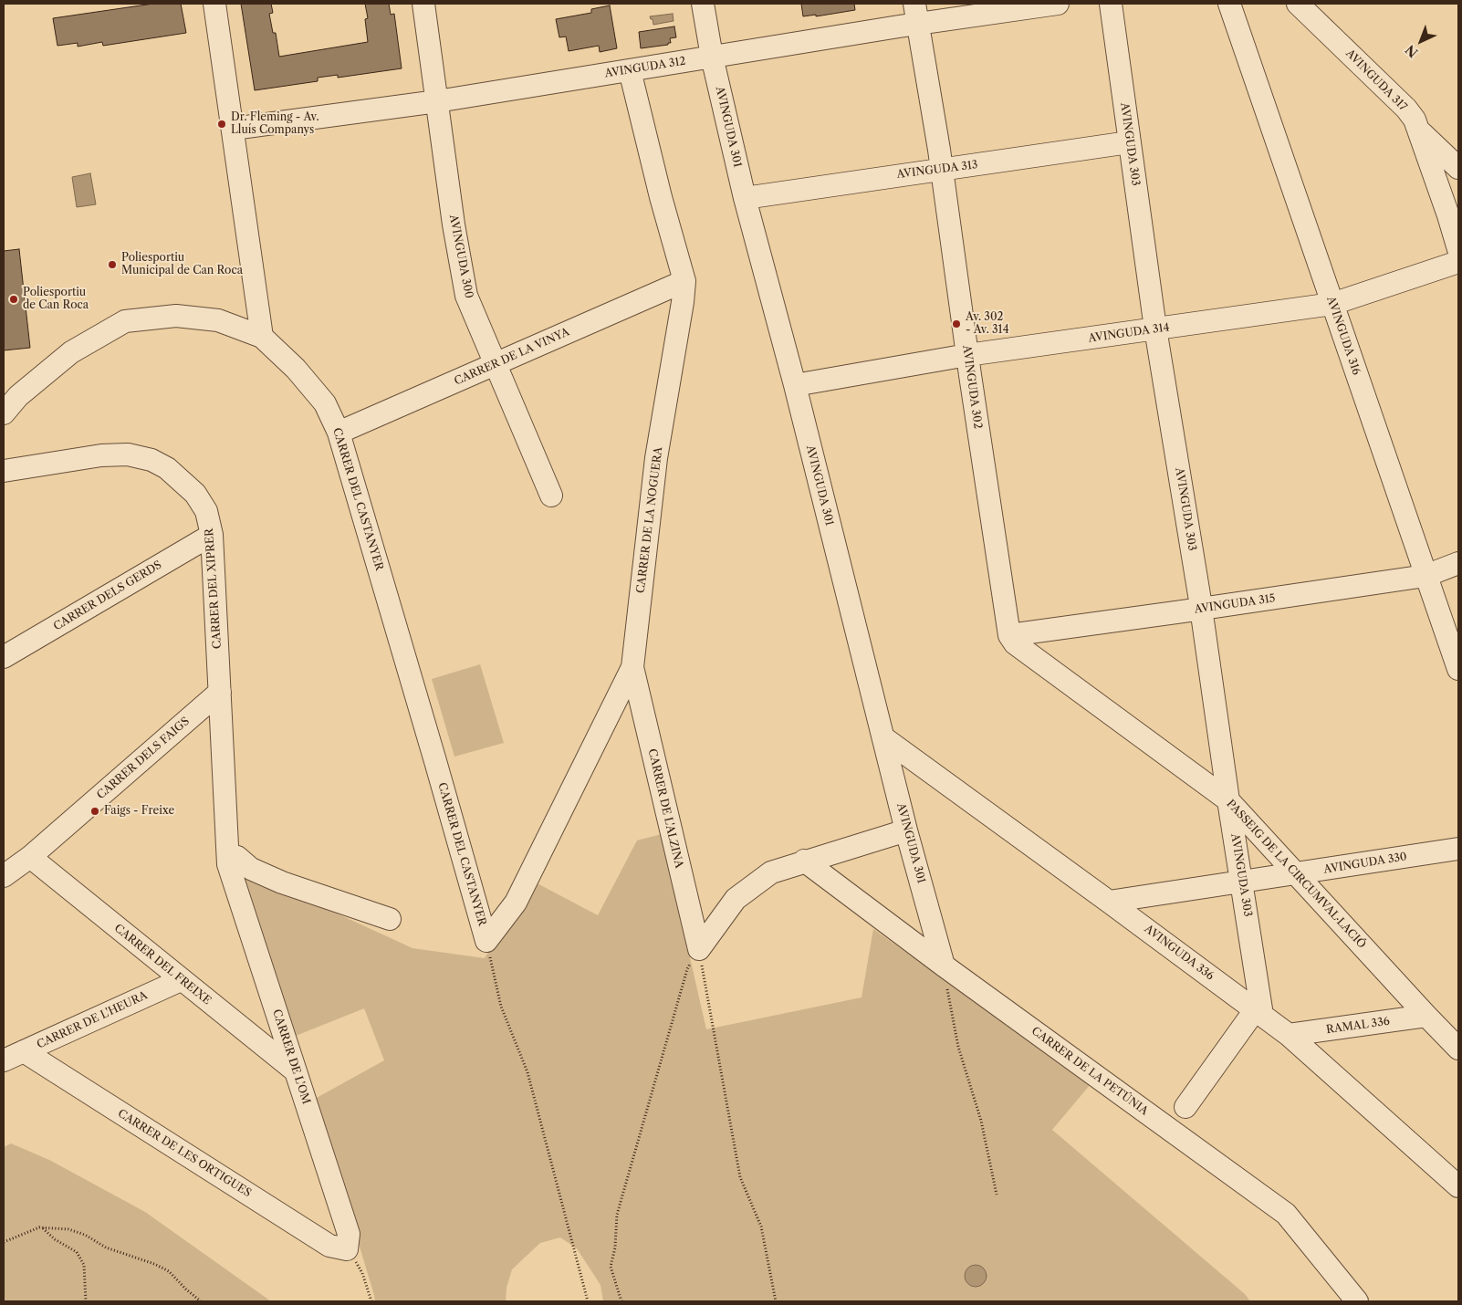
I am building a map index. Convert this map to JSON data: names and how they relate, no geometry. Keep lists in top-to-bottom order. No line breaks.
{"streets":{"street":["AVINGUDA 312","AVINGUDA 317","AVINGUDA 301","AVINGUDA 303","AVINGUDA 313","AVINGUDA 300","AVINGUDA 314","AVINGUDA 316","CARRER DE LA VINYA","AVINGUDA 302","CARRER DEL CASTANYER","CARRER DE LA NOGUERA","CARRER DEL XIPRER","CARRER DELS GERDS","AVINGUDA 315","CARRER DELS FAIGS","CARRER DE L'ALZINA","AVINGUDA 330","PASSEIG DE LA CIRCUMVAL·LACIÓ","AVINGUDA 336","CARRER DEL FREIXE","CARRER DE L'HEURA","RAMAL 336","CARRER DE L'OM","CARRER DE LA PETÚNIA","CARRER DE LES ORTIGUES"]},"crossings":[["AVINGUDA 312","AVINGUDA 301"],["AVINGUDA 312","AVINGUDA 300"],["AVINGUDA 312","AVINGUDA 302"],["AVINGUDA 312","CARRER DE LA NOGUERA"],["AVINGUDA 301","AVINGUDA 313"],["AVINGUDA 301","AVINGUDA 314"],["AVINGUDA 301","AVINGUDA 336"],["AVINGUDA 301","CARRER DE LA PETÚNIA"],["AVINGUDA 303","AVINGUDA 313"],["AVINGUDA 303","AVINGUDA 314"],["AVINGUDA 303","AVINGUDA 315"],["AVINGUDA 303","AVINGUDA 330"],["AVINGUDA 303","PASSEIG DE LA CIRCUMVAL·LACIÓ"],["AVINGUDA 303","AVINGUDA 336"],["AVINGUDA 313","AVINGUDA 302"],["AVINGUDA 300","CARRER DE LA VINYA"],["AVINGUDA 314","AVINGUDA 316"],["AVINGUDA 314","AVINGUDA 302"],["AVINGUDA 316","AVINGUDA 315"],["CARRER DE LA VINYA","CARRER DEL CASTANYER"],["CARRER DE LA VINYA","CARRER DE LA NOGUERA"],["AVINGUDA 302","AVINGUDA 315"],["AVINGUDA 302","PASSEIG DE LA CIRCUMVAL·LACIÓ"],["CARRER DEL CASTANYER","CARRER DE LA NOGUERA"],["CARRER DE LA NOGUERA","CARRER DE L'ALZINA"],["CARRER DEL XIPRER","CARRER DELS GERDS"],["CARRER DEL XIPRER","CARRER DELS FAIGS"],["CARRER DEL XIPRER","CARRER DE L'OM"],["AVINGUDA 315","PASSEIG DE LA CIRCUMVAL·LACIÓ"],["CARRER DELS FAIGS","CARRER DEL FREIXE"],["AVINGUDA 330","PASSEIG DE LA CIRCUMVAL·LACIÓ"],["AVINGUDA 330","AVINGUDA 336"],["PASSEIG DE LA CIRCUMVAL·LACIÓ","RAMAL 336"],["AVINGUDA 336","RAMAL 336"],["CARRER DEL FREIXE","CARRER DE L'HEURA"],["CARRER DEL FREIXE","CARRER DE L'OM"],["CARRER DE L'HEURA","CARRER DE LES ORTIGUES"],["CARRER DE L'OM","CARRER DE LES ORTIGUES"]],"places":["Dr. Fleming - Av. Lluís Companys","Poliesportiu Municipal de Can Roca","Poliesportiu de Can Roca","Av. 302 - Av. 314","Faigs - Freixe"],"north":"bottom left"}
